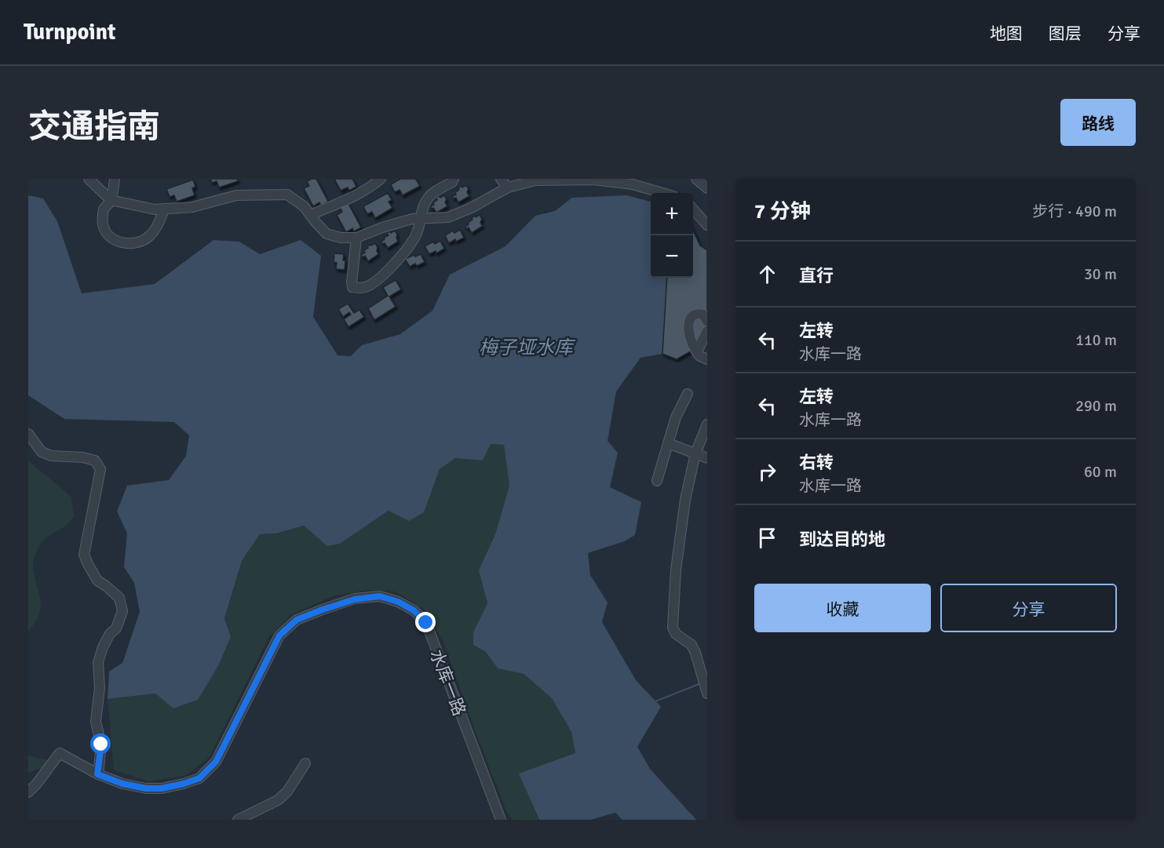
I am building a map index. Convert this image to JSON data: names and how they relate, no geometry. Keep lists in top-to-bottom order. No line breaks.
{"streets":{"street":["水库一路"]},"water":["梅子垭水库"],"page":{"header":"Turnpoint","nav":["地图","图层","分享"],"title":"交通指南","buttons":["路线",["收藏","分享"]],"heading":["7 分钟","步行 · 490 m"],"map_buttons":["+","−"],"list":[["直行","30 m"],["左转","水库一路","110 m"],["左转","水库一路","290 m"],["右转","水库一路","60 m"],"到达目的地"]}}
